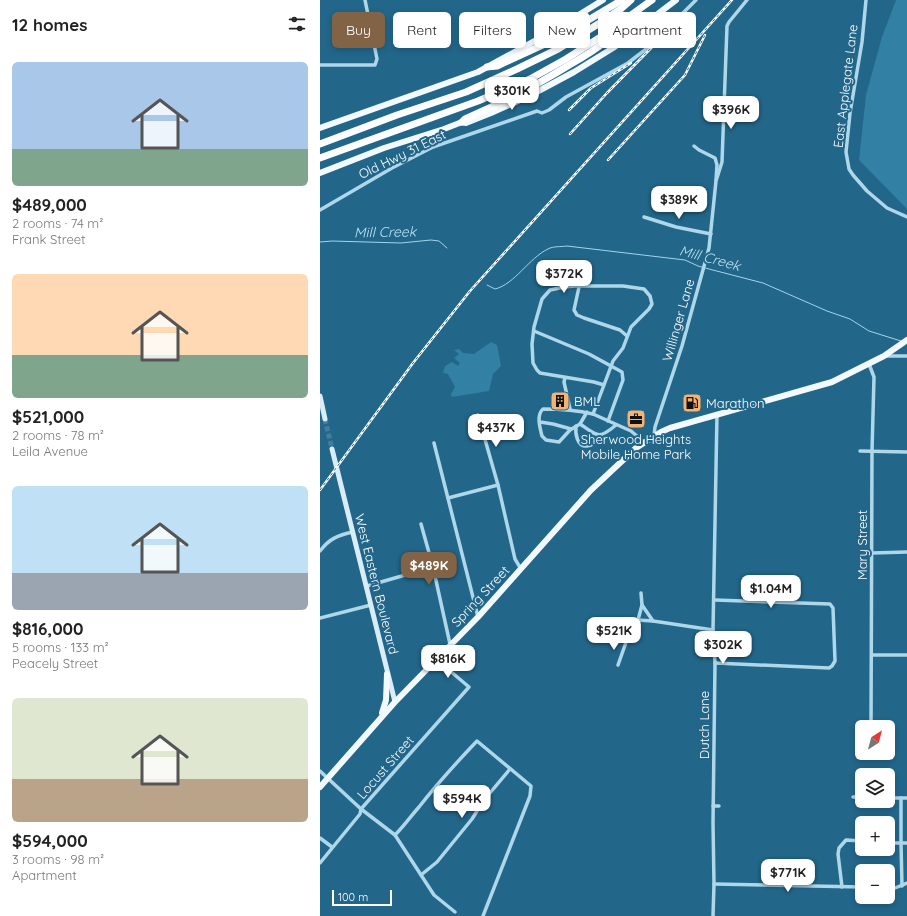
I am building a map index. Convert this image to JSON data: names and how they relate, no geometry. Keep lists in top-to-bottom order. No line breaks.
{"streets":{"main road":["West Eastern Boulevard","Spring Street"],"street":["East Applegate Lane","Old Hwy 31 East","Willinger Lane","Mary Street","Dutch Lane","Locust Street"]},"crossings":[["Willinger Lane","Spring Street"],["Mary Street","Spring Street"],["West Eastern Boulevard","Spring Street"],["Spring Street","Dutch Lane"],["Spring Street","Locust Street"]],"water":["Mill Creek"],"places":{"building":["BML"],"fuel station":["Marathon"],"office":["Sherwood Heights Mobile Home Park"]},"scale_bar":"100 m","north":"top right","page":{"heading":"12 homes","chip":["Buy","Rent","Filters","New","Apartment"],"list":[{"name":"$489,000","note":"2 rooms · 74 m² · Frank Street"},{"name":"$521,000","note":"2 rooms · 78 m² · Leila Avenue"},{"name":"$816,000","note":"5 rooms · 133 m² · Peacely Street"},{"name":"$594,000","note":"3 rooms · 98 m² · Apartment"}],"price":["$301K","$396K","$389K","$372K","$437K","$489K","$1.04M","$521K","$302K","$816K","$594K","$771K"],"map_buttons":["+","−"],"scale":"100 m"}}
